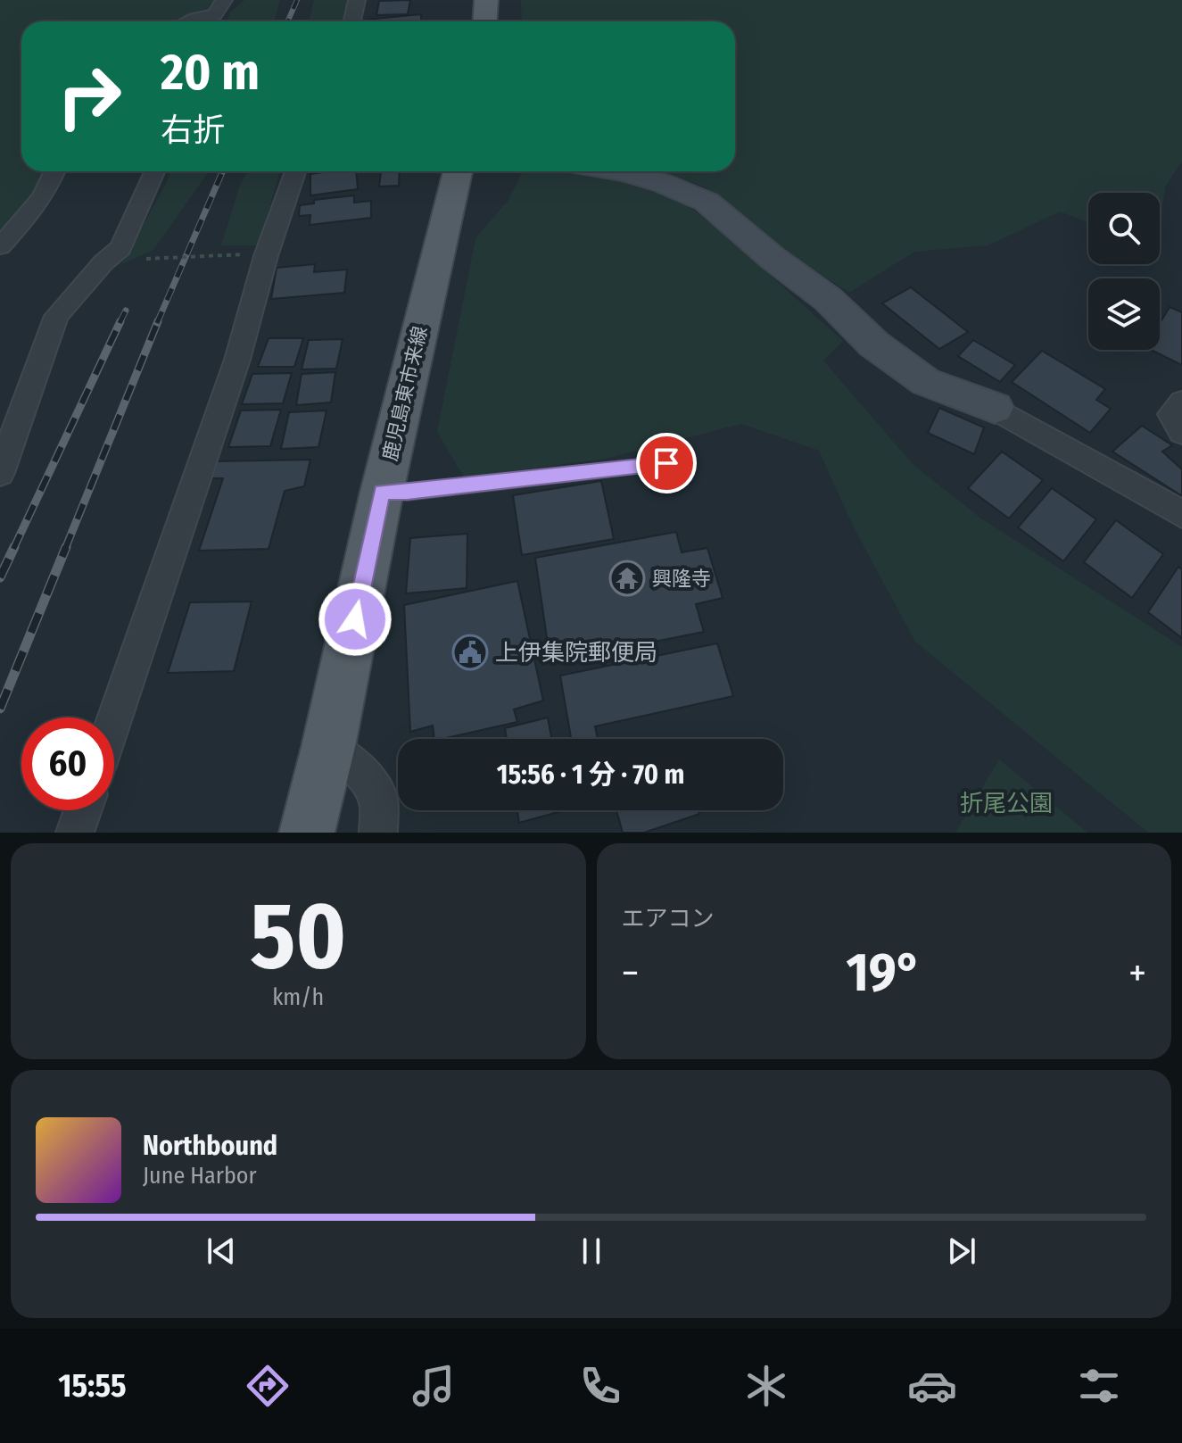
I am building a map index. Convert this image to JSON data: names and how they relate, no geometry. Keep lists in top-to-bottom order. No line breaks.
{"streets":{"main road":["鹿児島東市来線"]},"parks":["折尾公園"],"places":{"temple":["興隆寺"],"public building":["上伊集院郵便局"]},"page":{"turn":["20 m","右折"],"limit":"60","trip":"15:56 · 1 分 · 70 m","tile":[["50","km/h"],"エアコン"],"heat":["−","19°","+"],"song":["Northbound","June Harbor"],"tabs":"15:55"}}
